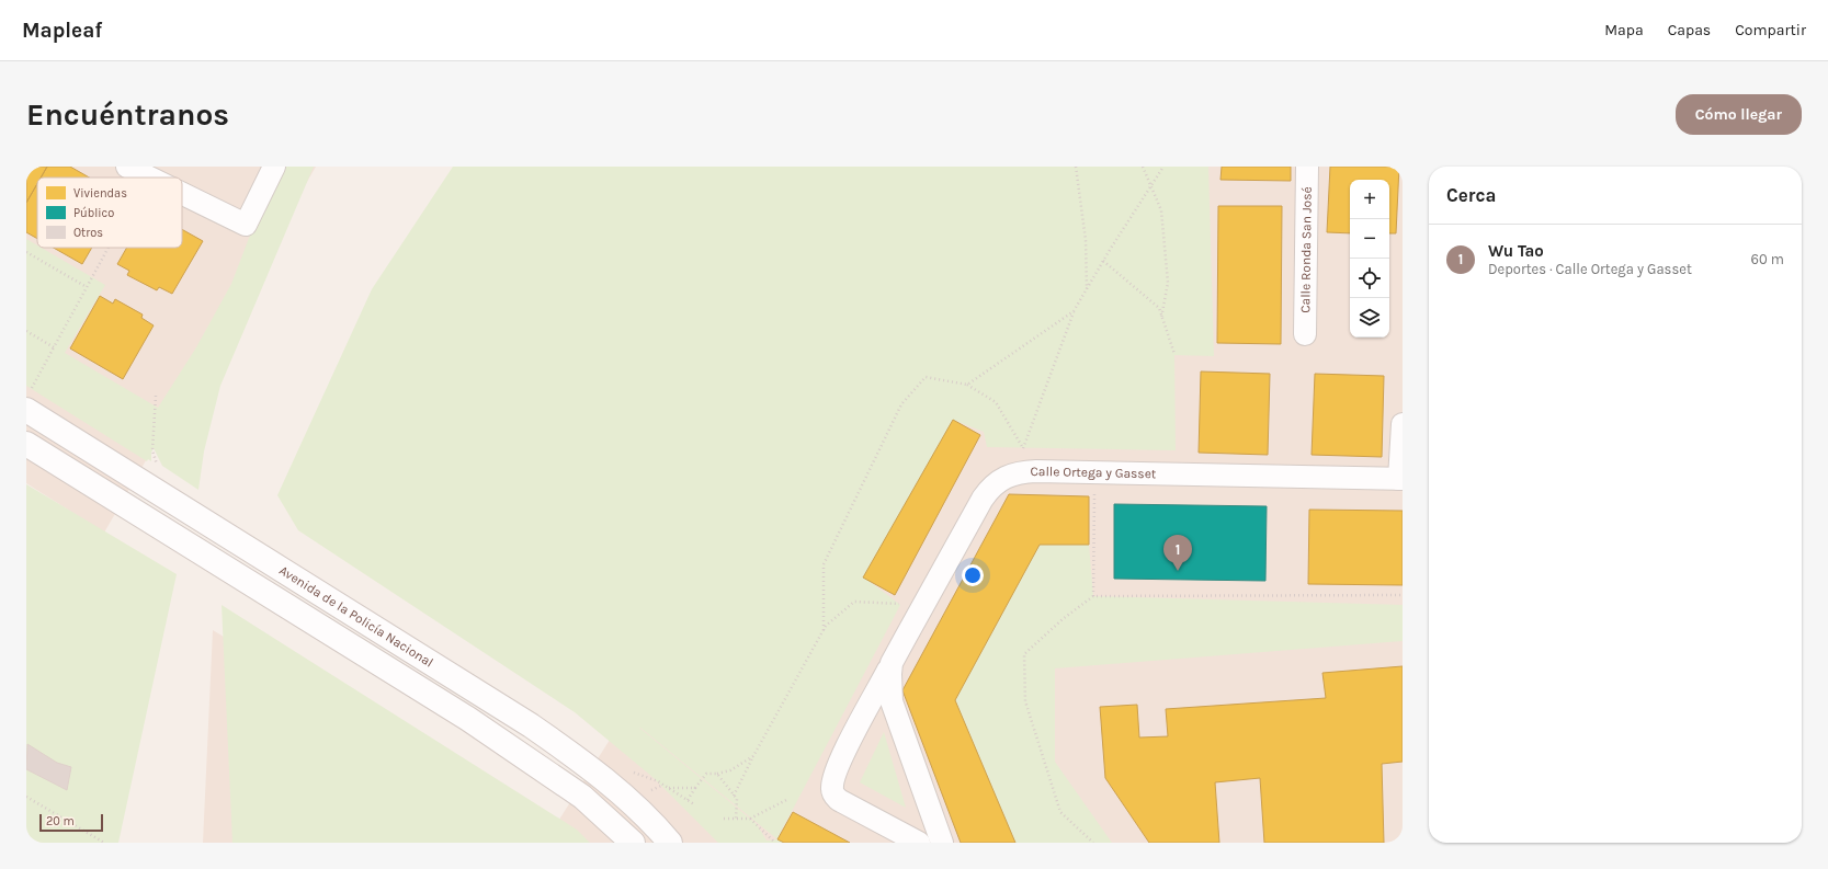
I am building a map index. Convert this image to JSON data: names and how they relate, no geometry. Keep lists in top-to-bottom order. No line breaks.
{"streets":{"main road":["Avenida de la Policía Nacional"],"street":["Calle Ronda San José","Calle Ortega y Gasset"]},"legend":["Viviendas","Público","Otros"],"scale_bar":"20 m","page":{"header":"Mapleaf","nav":["Mapa","Capas","Compartir"],"buttons":"Cómo llegar","title":"Encuéntranos","heading":"Cerca","map_buttons":["+","−"],"list":[{"mark":"1","name":"Wu Tao","note":"Deportes · Calle Ortega y Gasset","value":"60 m"}],"pins":"1","scale":"20 m"}}
